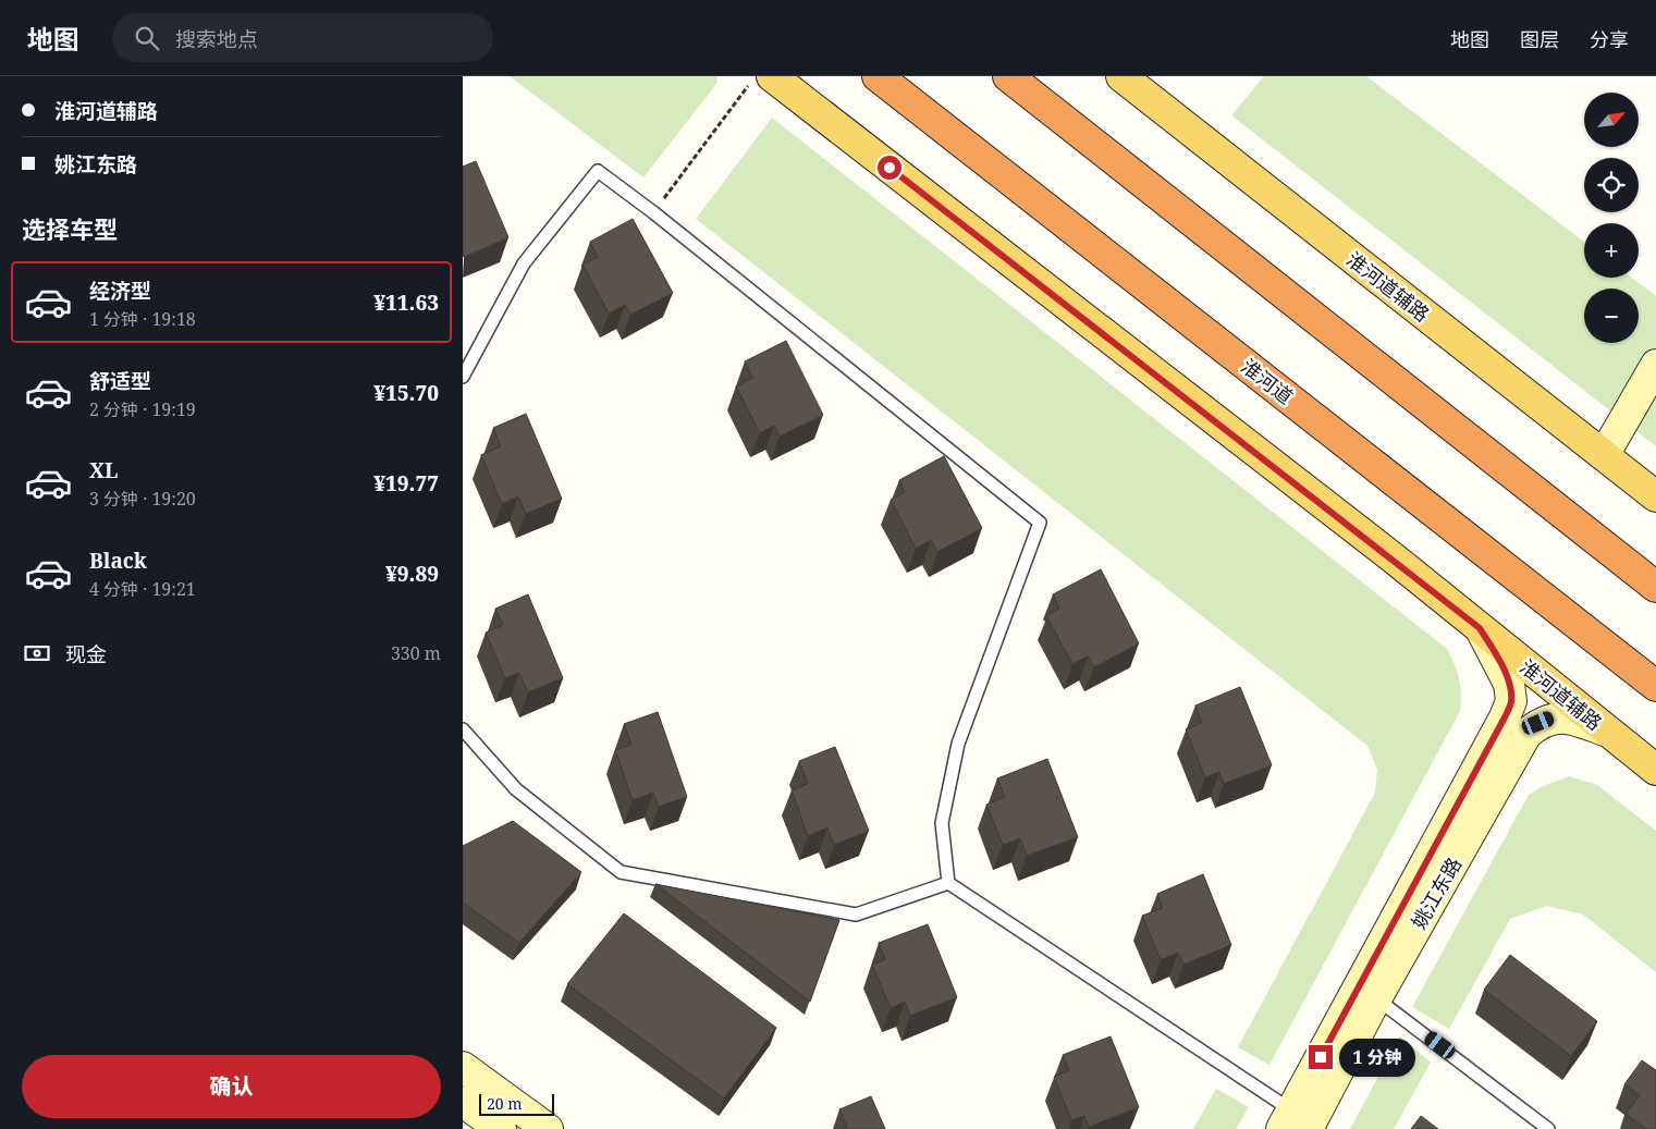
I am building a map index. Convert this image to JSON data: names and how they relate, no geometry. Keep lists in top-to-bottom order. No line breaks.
{"streets":{"highway":["淮河道"],"main road":["淮河道辅路"],"street":["姚江东路"]},"crossings":[["淮河道辅路","姚江东路"]],"scale_bar":"20 m","north":"top right","page":{"header":"地图","search":"搜索地点","nav":["地图","图层","分享"],"banner":["淮河道辅路","姚江东路"],"map_buttons":["+","−"],"heading":"选择车型","list":[{"name":"经济型","note":"1 分钟 · 19:18","value":"¥11.63"},{"name":"舒适型","note":"2 分钟 · 19:19","value":"¥15.70"},{"name":"XL","note":"3 分钟 · 19:20","value":"¥19.77"},{"name":"Black","note":"4 分钟 · 19:21","value":"¥9.89"}],"pay":["现金","330 m"],"bubble":"1 分钟","buttons":"确认","scale":"20 m"}}
